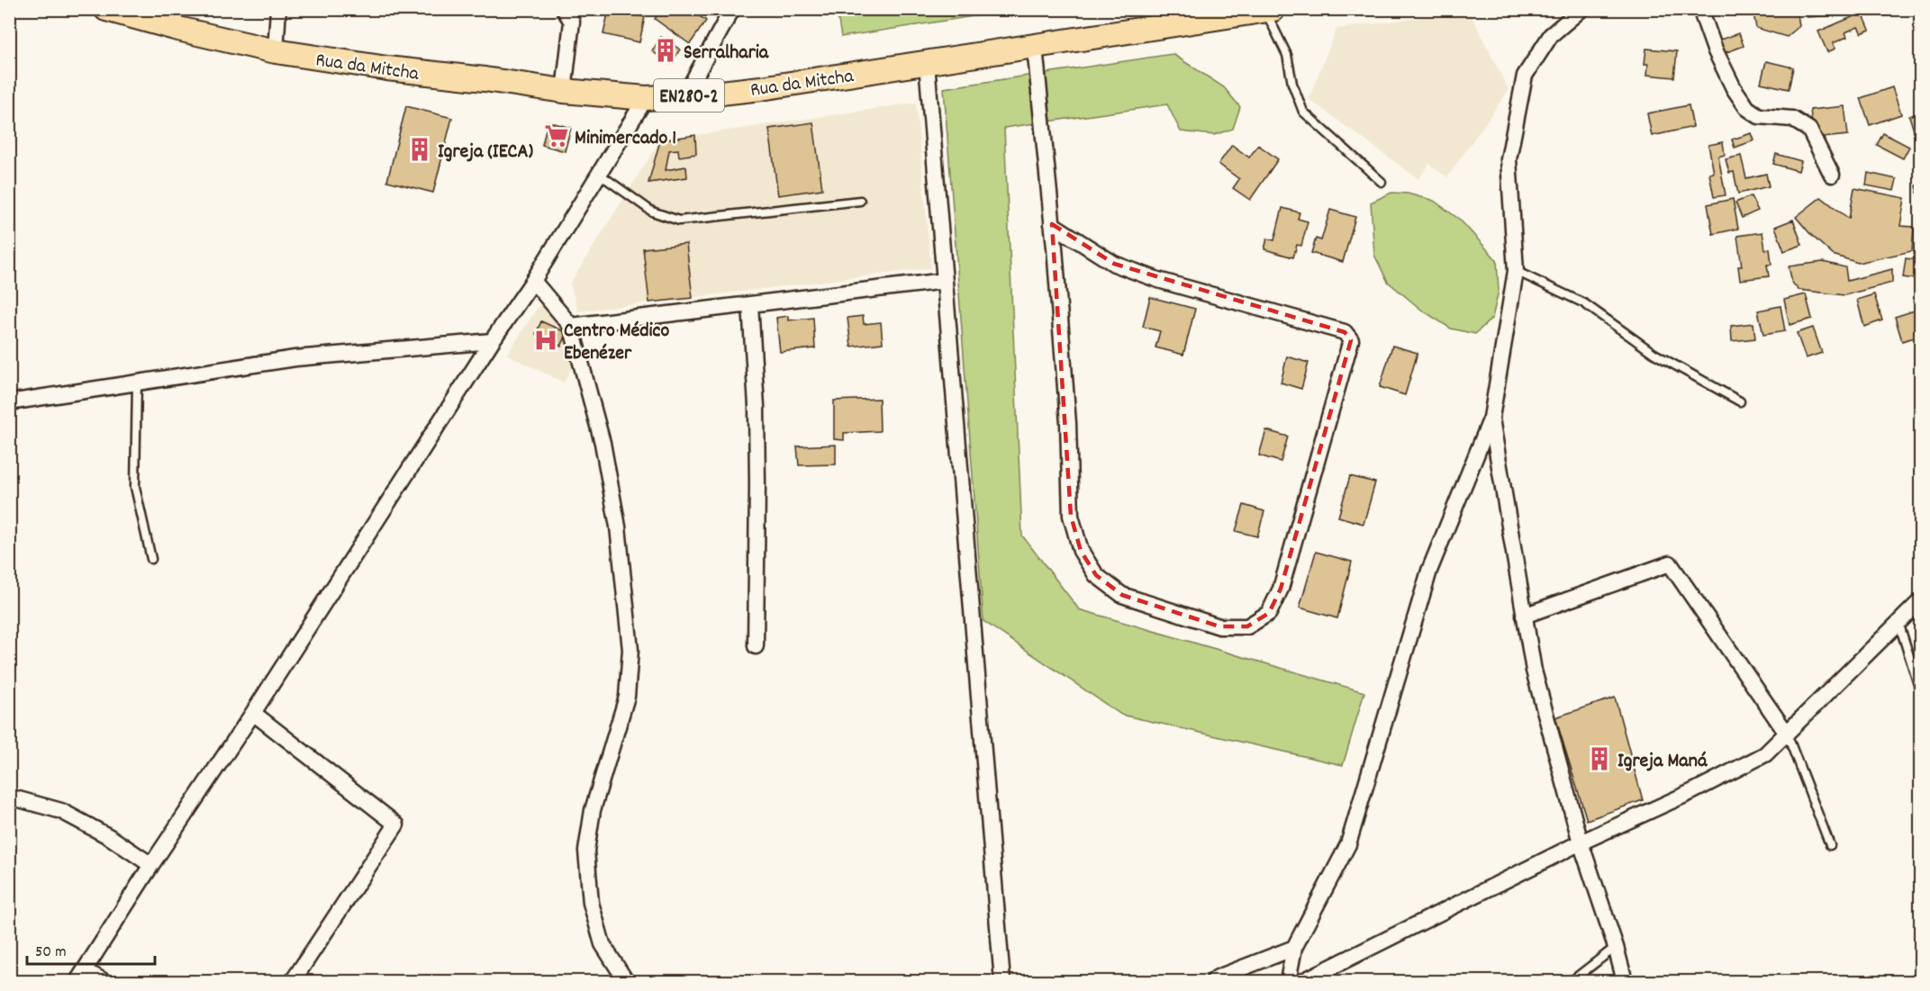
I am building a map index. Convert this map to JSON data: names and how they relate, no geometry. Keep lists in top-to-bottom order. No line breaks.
{"streets":{"main road":["Rua da Mitcha","EN280-2"]},"places":{"building":["Serralharia","Igreja (IECA)","Igreja Maná"],"supermarket":["Minimercado 1"],"hospital":["Centro Médico Ebenézer"]},"scale_bar":"50 m"}
